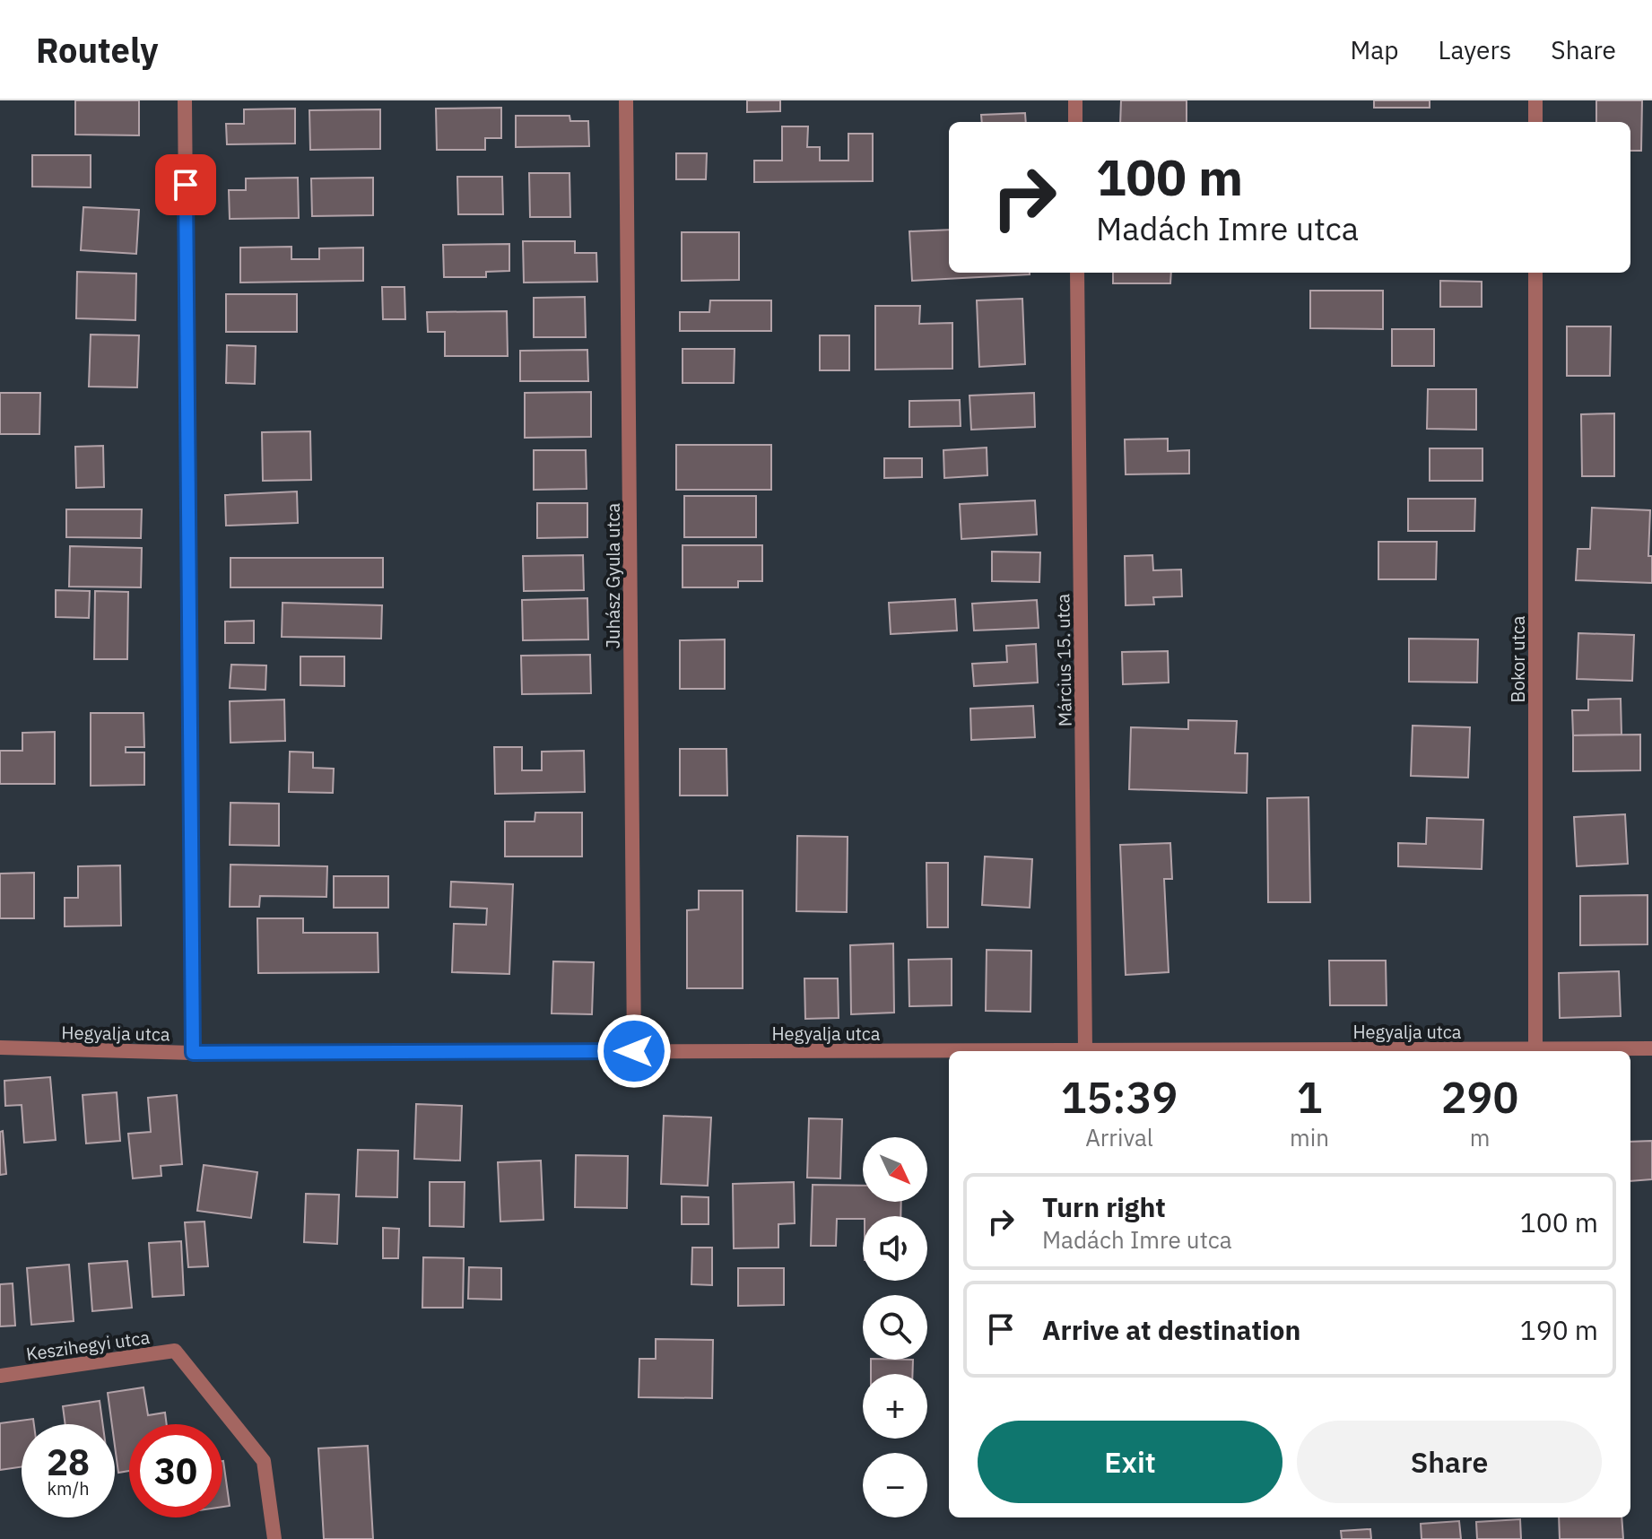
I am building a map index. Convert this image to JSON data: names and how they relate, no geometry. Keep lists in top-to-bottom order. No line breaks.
{"streets":{"street":["Juhász Gyula utca","Bokor utca","Március 15. utca","Hegyalja utca","Keszihegyi utca"]},"crossings":[["Juhász Gyula utca","Hegyalja utca"],["Bokor utca","Hegyalja utca"],["Március 15. utca","Hegyalja utca"]],"north":"bottom right","page":{"header":"Routely","nav":["Map","Layers","Share"],"turn":["100 m","Madách Imre utca"],"eta":["15:39","Arrival","1","min","290","m"],"map_buttons":["+","−"],"list":[{"name":"Turn right","note":"Madách Imre utca","value":"100 m"},{"name":"Arrive at destination","value":"190 m"}],"buttons":["Exit","Share"],"speed":"28 km/h","limit":"30"}}
